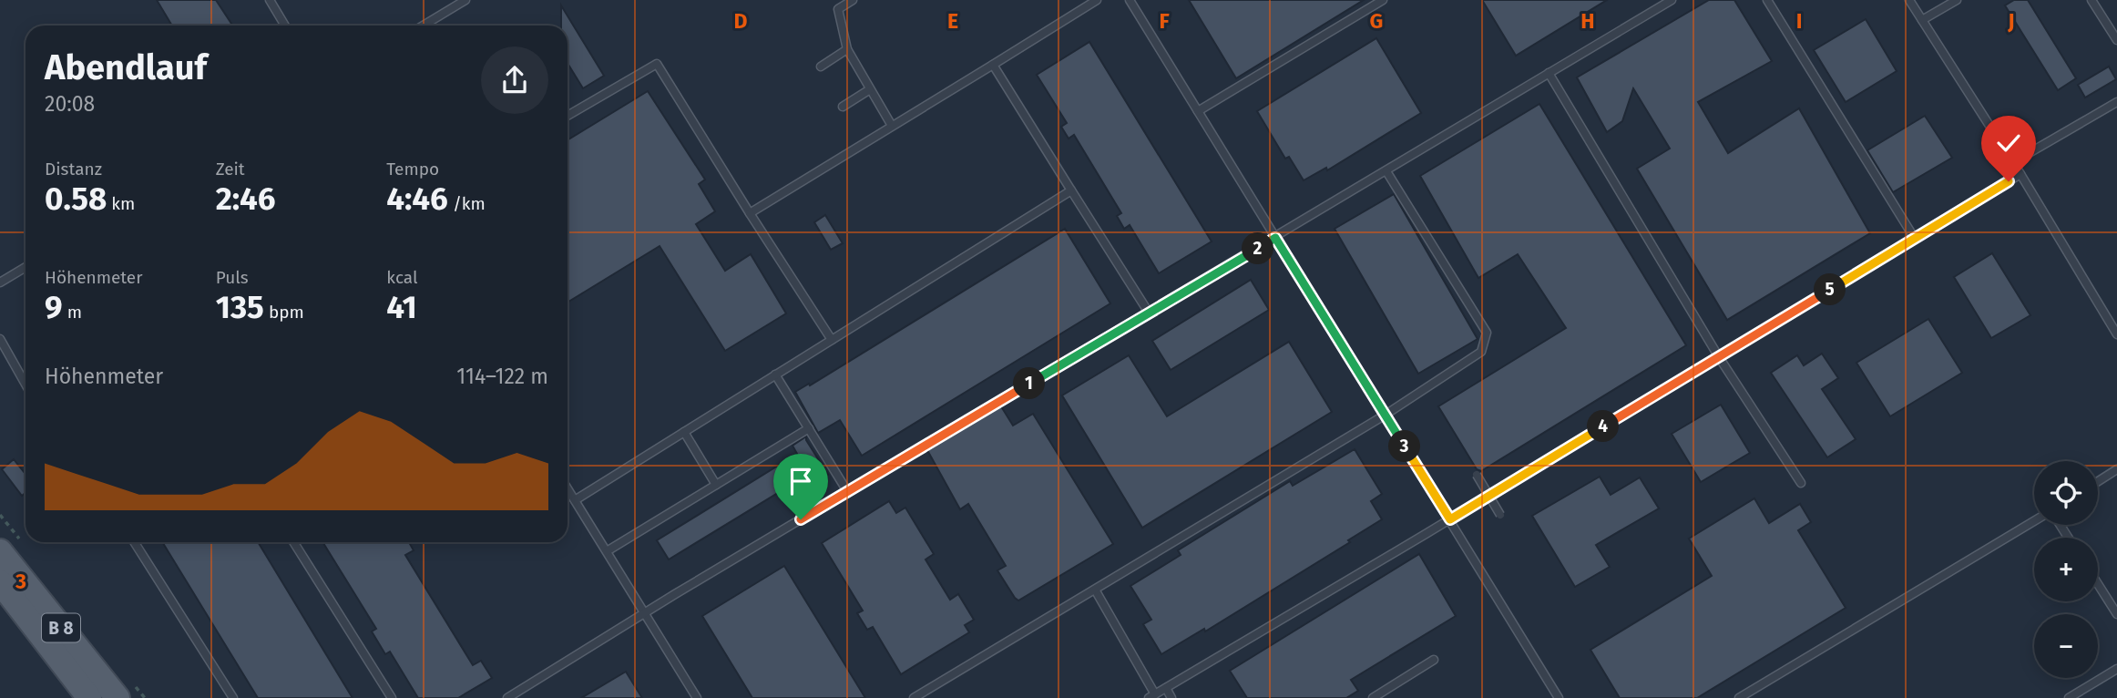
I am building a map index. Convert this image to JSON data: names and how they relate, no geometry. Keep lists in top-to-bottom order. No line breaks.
{"streets":{"main road":["B 8"]},"page":{"heading":["Abendlauf","20:08"],"stats":[["Distanz","0.58 km"],["Zeit","2:46"],["Tempo","4:46 /km"],["Höhenmeter","9 m"],["Puls","135 bpm"],["kcal","41"]],"pins":["2","5","1","4","3"],"chart":["Höhenmeter","114–122 m"],"map_buttons":["+","−"]},"grid":{"columns":["D","E","F","G","H","I","J"],"rows":["3"]}}
